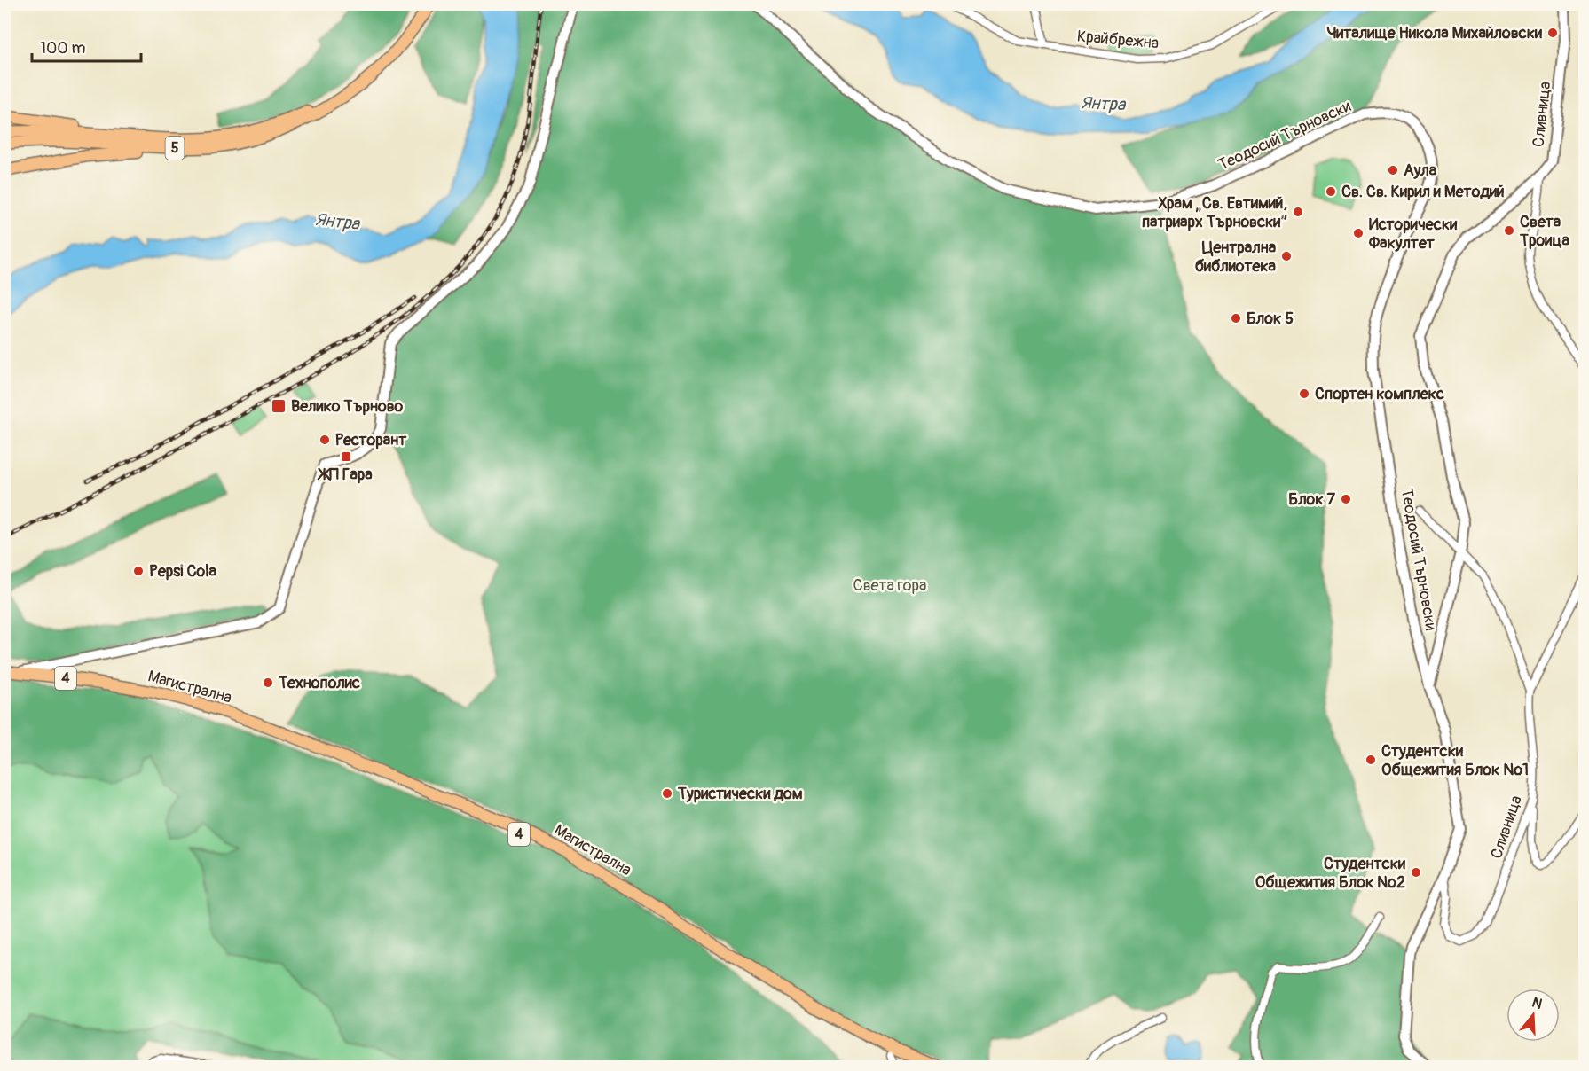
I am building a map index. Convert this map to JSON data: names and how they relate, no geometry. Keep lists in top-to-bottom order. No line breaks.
{"streets":{"main road":["5","4","Магистрална"],"street":["Крайбрежна","Сливница","Теодосий Търновски"]},"crossings":[["Сливница","Теодосий Търновски"]],"water":["Янтра"],"parks":["Света гора"],"places":{"other":["Читалище Никола Михайловски","Аула","Св. Св. Кирил и Методий","Храм „Св. Евтимий, патриарх Търновски”","Света Троица","Исторически Факултет","Централна библиотека","Блок 5","Спортен комплекс","Ресторант","Блок 7","Pepsi Cola","Технополис","Студентски Общежития Блок №1","Туристически дом","Студентски Общежития Блок №2"],"transit":["Велико Търново","ЖП Гара"]},"scale_bar":"100 m","north":"top"}
